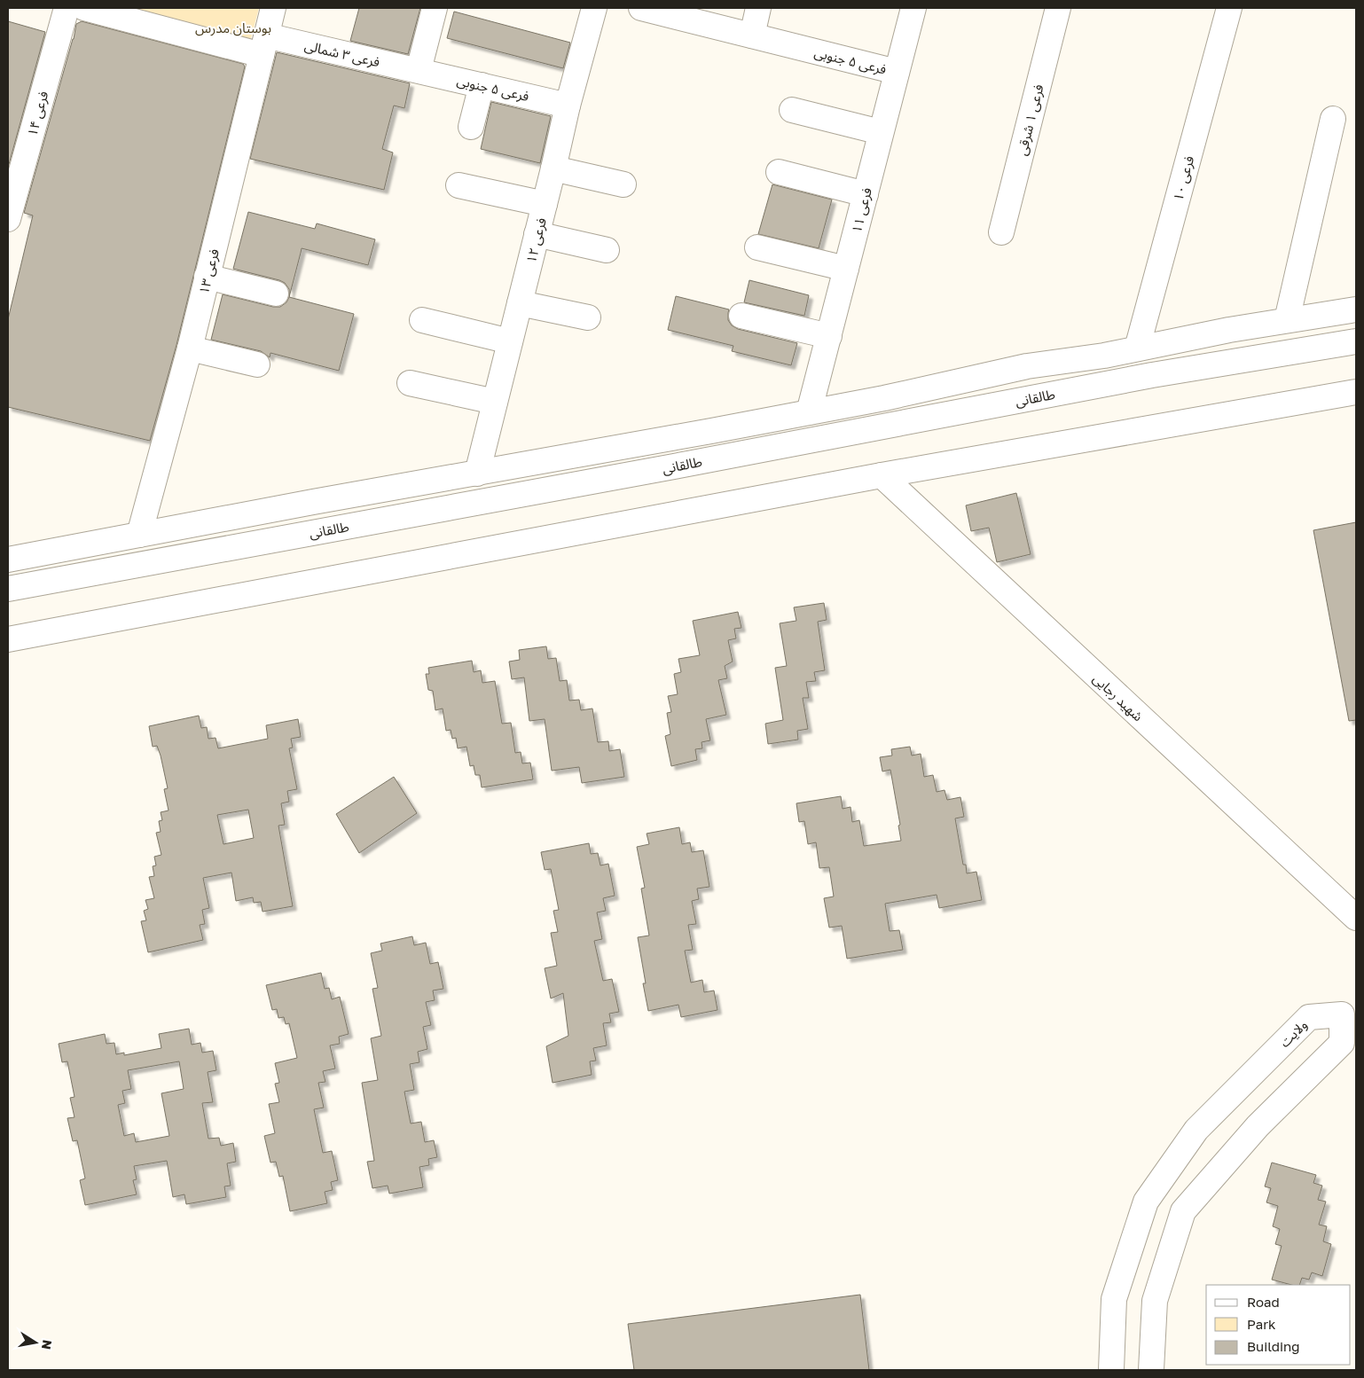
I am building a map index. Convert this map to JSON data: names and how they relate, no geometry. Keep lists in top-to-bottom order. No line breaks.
{"streets":{"street":["فرعی ۳ شمالی","فرعی ۵ جنوبی","فرعی ۱۴","فرعی ۱ شرقی","فرعی ۱۰","فرعی ۱۱","فرعی ۱۲","فرعی ۱۳","طالقانی","شهید رجایی","ولایت"]},"crossings":[["فرعی ۳ شمالی","فرعی ۵ جنوبی"],["فرعی ۳ شمالی","فرعی ۱۳"],["فرعی ۵ جنوبی","فرعی ۱۱"],["فرعی ۵ جنوبی","فرعی ۱۲"]],"parks":["بوستان مدرس"],"legend":["Road","Park","Building"],"north":"right"}
